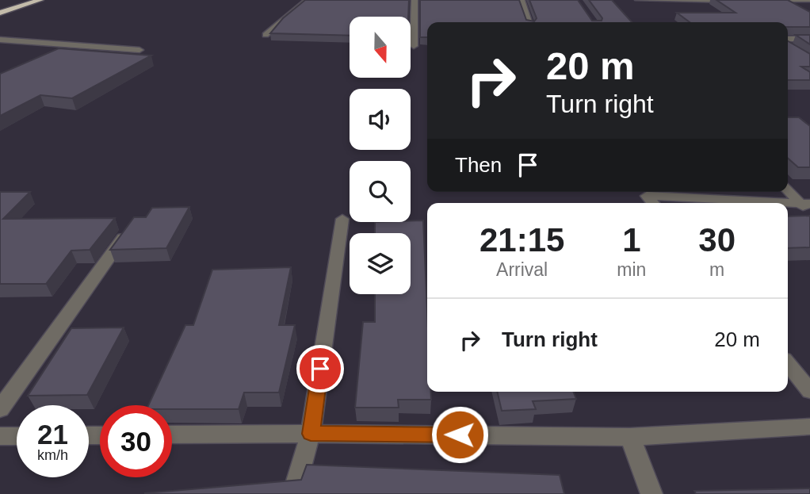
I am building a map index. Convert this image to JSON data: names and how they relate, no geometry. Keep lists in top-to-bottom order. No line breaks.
{"north":"bottom","page":{"turn":["20 m","Turn right"],"then":"Then","eta":["21:15","Arrival","1","min","30","m"],"list":[{"name":"Turn right","value":"20 m"}],"speed":"21 km/h","limit":"30"}}
